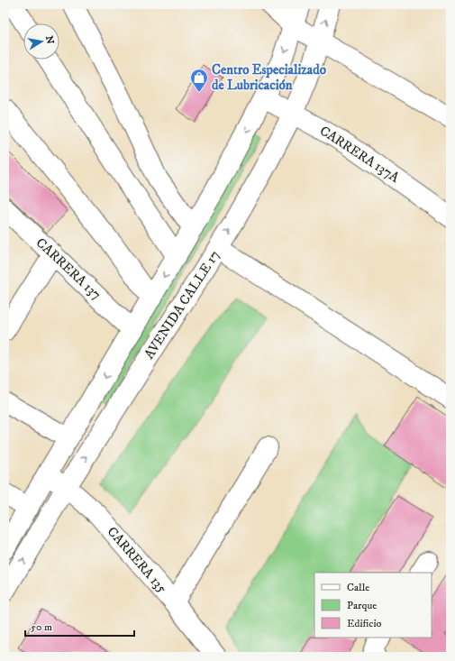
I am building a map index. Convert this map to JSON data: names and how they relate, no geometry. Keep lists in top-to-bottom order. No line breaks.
{"streets":{"main road":["CARRERA 137A","CARRERA 137","AVENIDA CALLE 17","CARRERA 135"]},"crossings":[["CARRERA 137A","AVENIDA CALLE 17"],["CARRERA 137","AVENIDA CALLE 17"],["AVENIDA CALLE 17","CARRERA 135"]],"places":{"shop":["Centro Especializado de Lubricación"]},"legend":["Calle","Parque","Edificio"],"scale_bar":"50 m","north":"right"}
